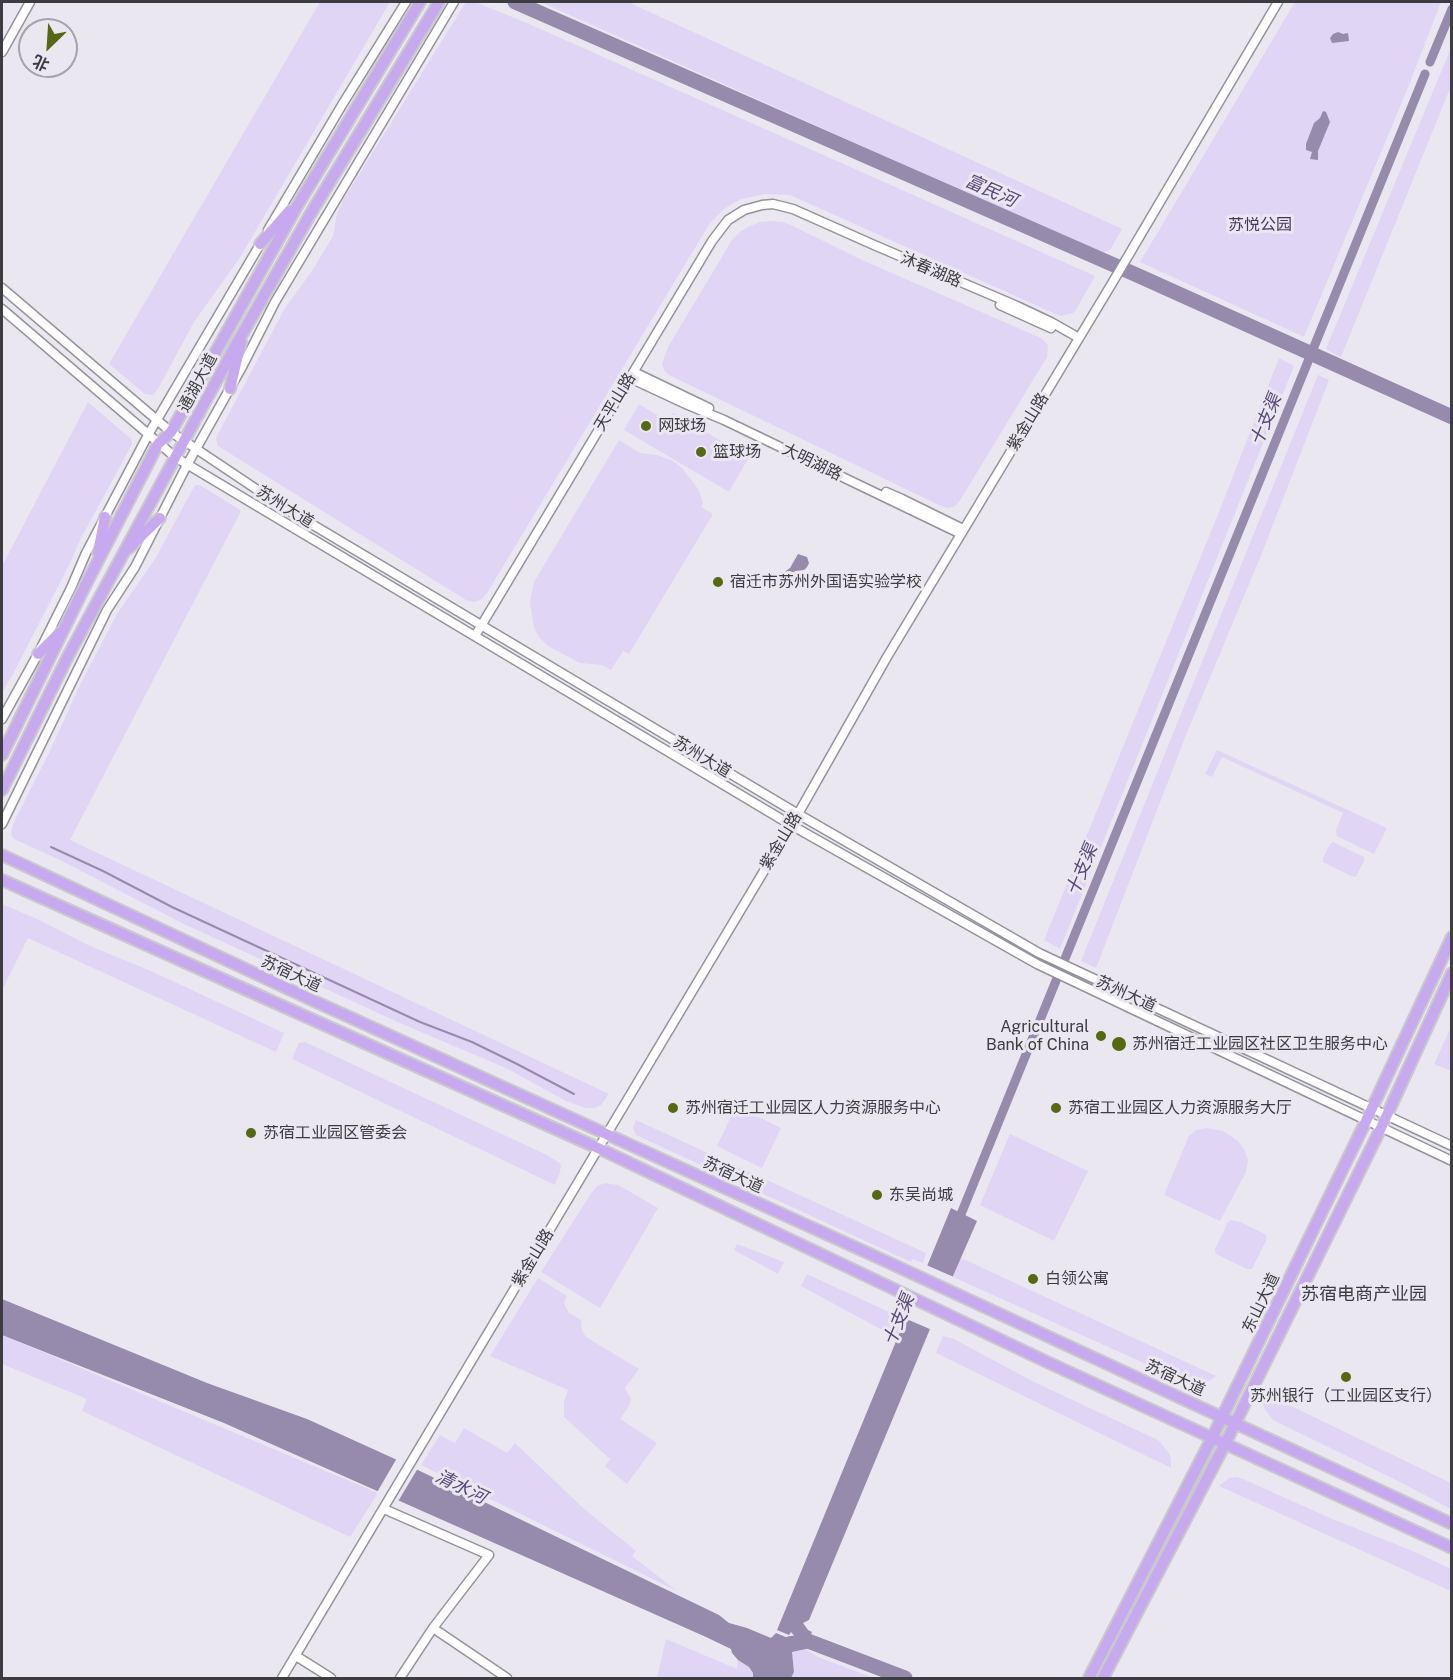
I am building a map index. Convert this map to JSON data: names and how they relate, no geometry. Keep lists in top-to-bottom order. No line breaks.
{"streets":{"main road":["通湖大道","苏宿大道","东山大道"],"street":["沐春湖路","天平山路","紫金山路","大明湖路","苏州大道"]},"crossings":[["沐春湖路","天平山路"],["沐春湖路","紫金山路"],["通湖大道","苏州大道"],["天平山路","大明湖路"],["天平山路","苏州大道"],["紫金山路","大明湖路"],["紫金山路","苏州大道"],["紫金山路","苏宿大道"],["苏州大道","东山大道"],["苏宿大道","东山大道"]],"districts":["苏宿电商产业园"],"water":["富民河","十支渠","清水河"],"parks":["苏悦公园"],"places":["网球场","篮球场","宿迁市苏州外国语实验学校","Agricultural Bank of China","苏州宿迁工业园区社区卫生服务中心","苏州宿迁工业园区人力资源服务中心","苏宿工业园区人力资源服务大厅","苏宿工业园区管委会","东吴尚城","白领公寓","苏州银行（工业园区支行）"],"north":"bottom left"}
